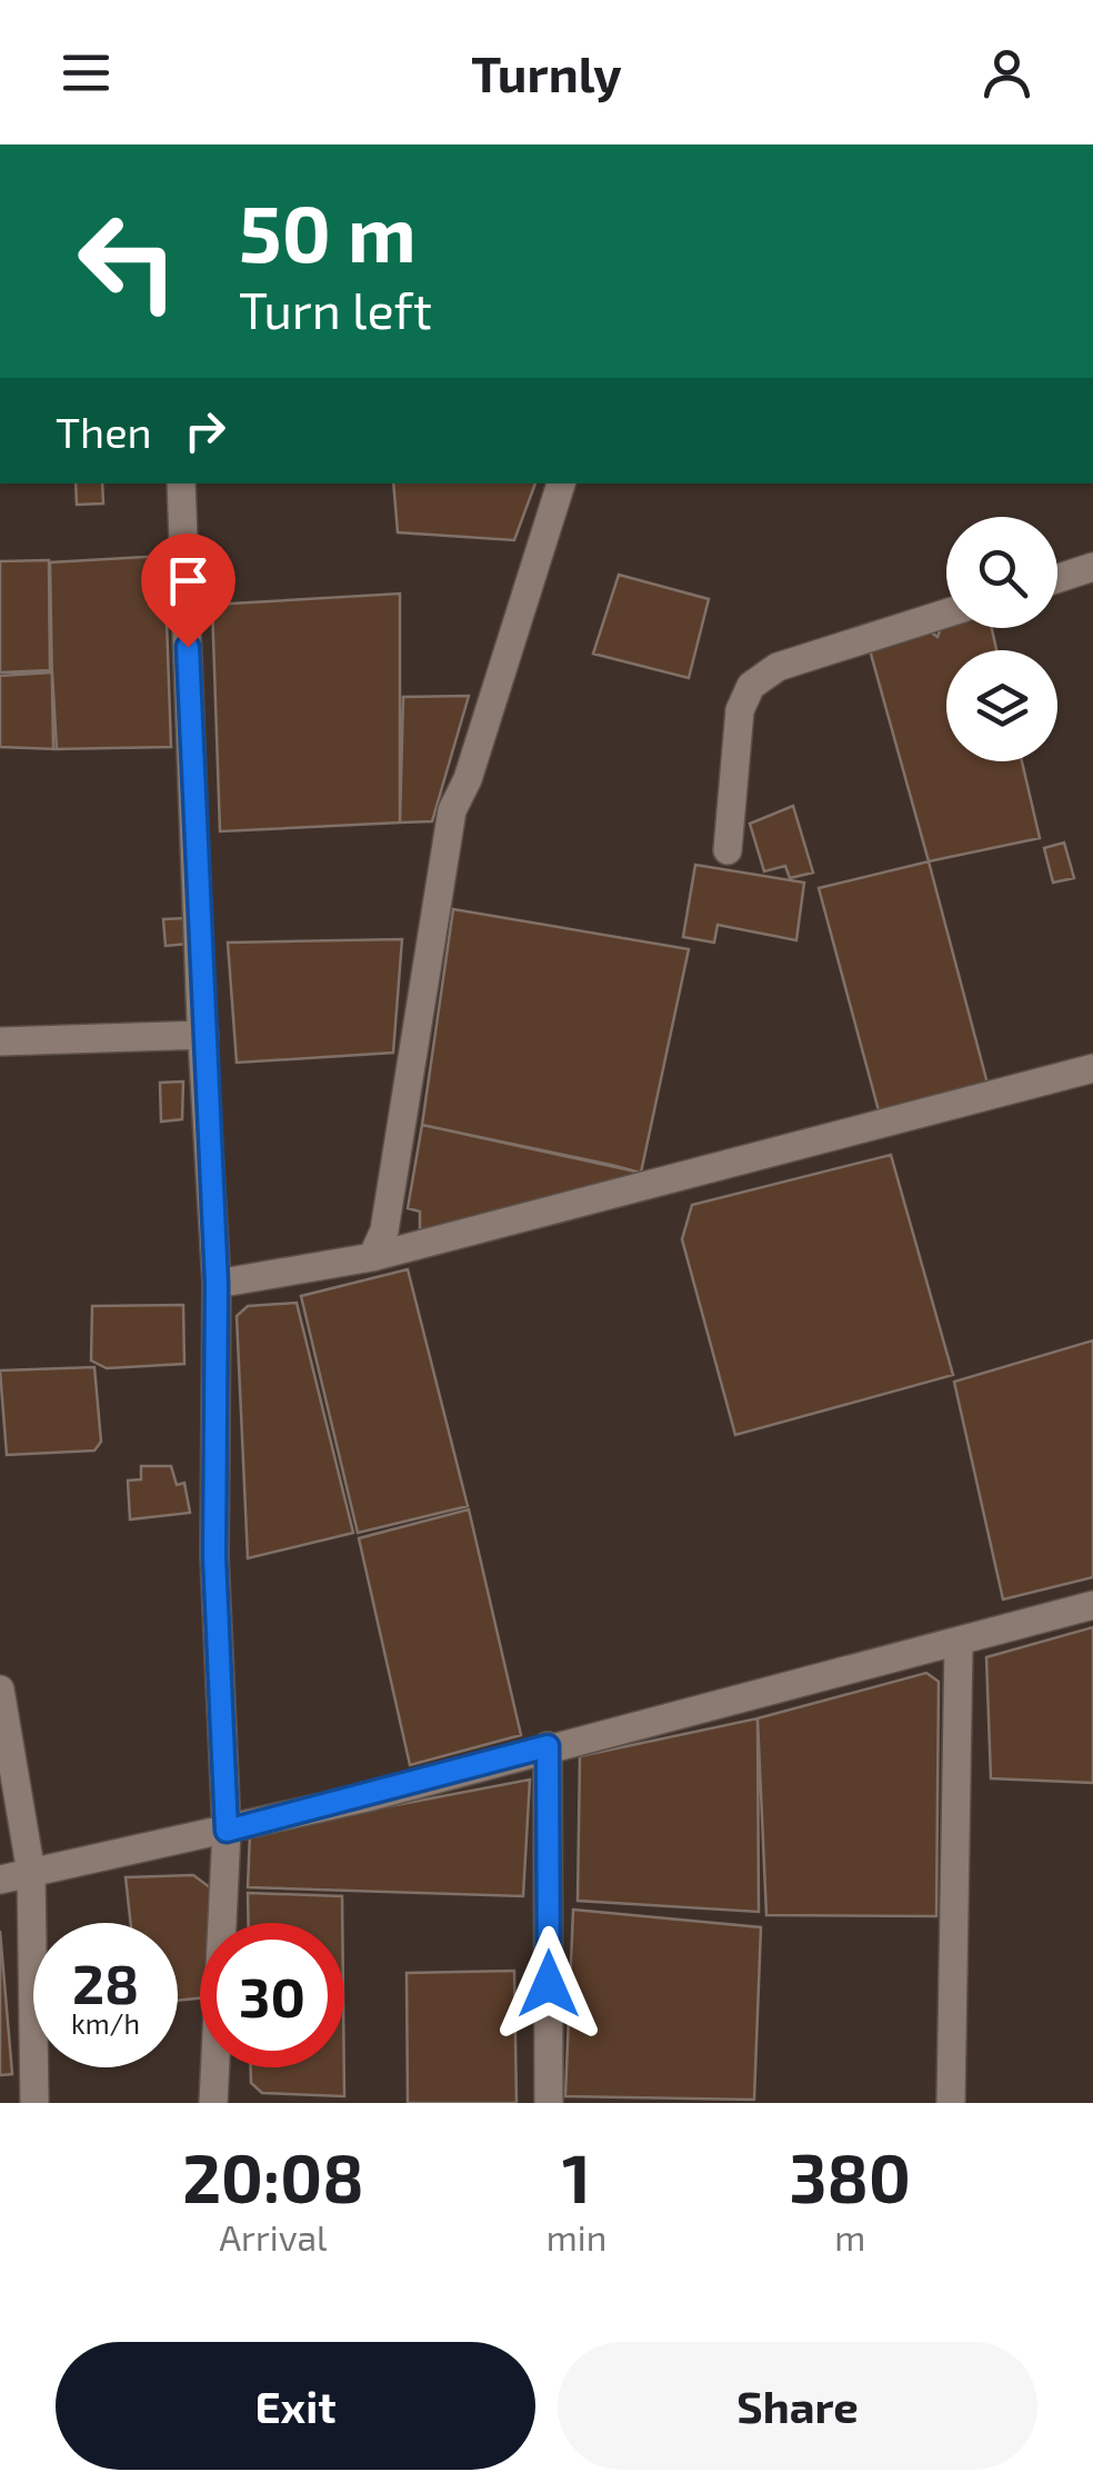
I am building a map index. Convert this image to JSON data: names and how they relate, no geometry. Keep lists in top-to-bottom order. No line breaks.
{"page":{"header":"Turnly","turn":["50 m","Turn left"],"then":"Then","speed":"28 km/h","limit":"30","eta":["20:08","Arrival","1","min","380","m"],"buttons":["Exit","Share"]}}
